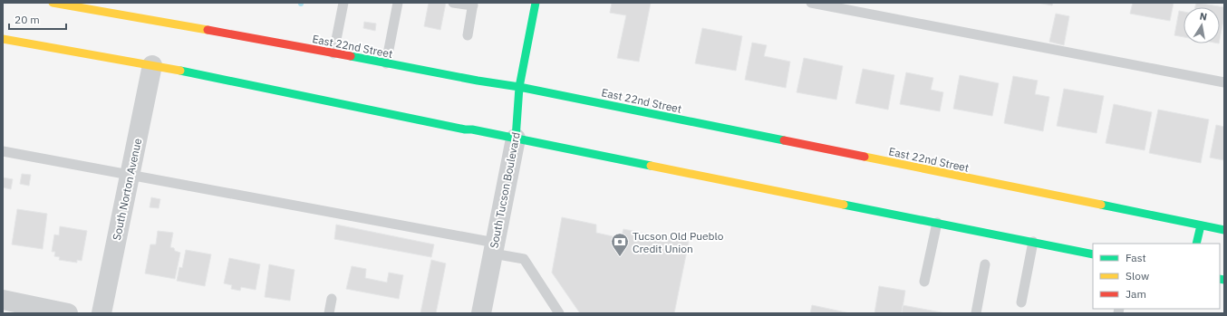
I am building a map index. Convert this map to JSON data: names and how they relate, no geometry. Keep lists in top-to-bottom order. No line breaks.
{"streets":{"main road":["East 22nd Street","South Tucson Boulevard"],"street":["South Norton Avenue"]},"crossings":[["East 22nd Street","South Tucson Boulevard"]],"places":{"bank":["Tucson Old Pueblo Credit Union"]},"legend":["Fast","Slow","Jam"],"scale_bar":"20 m","north":"top"}
